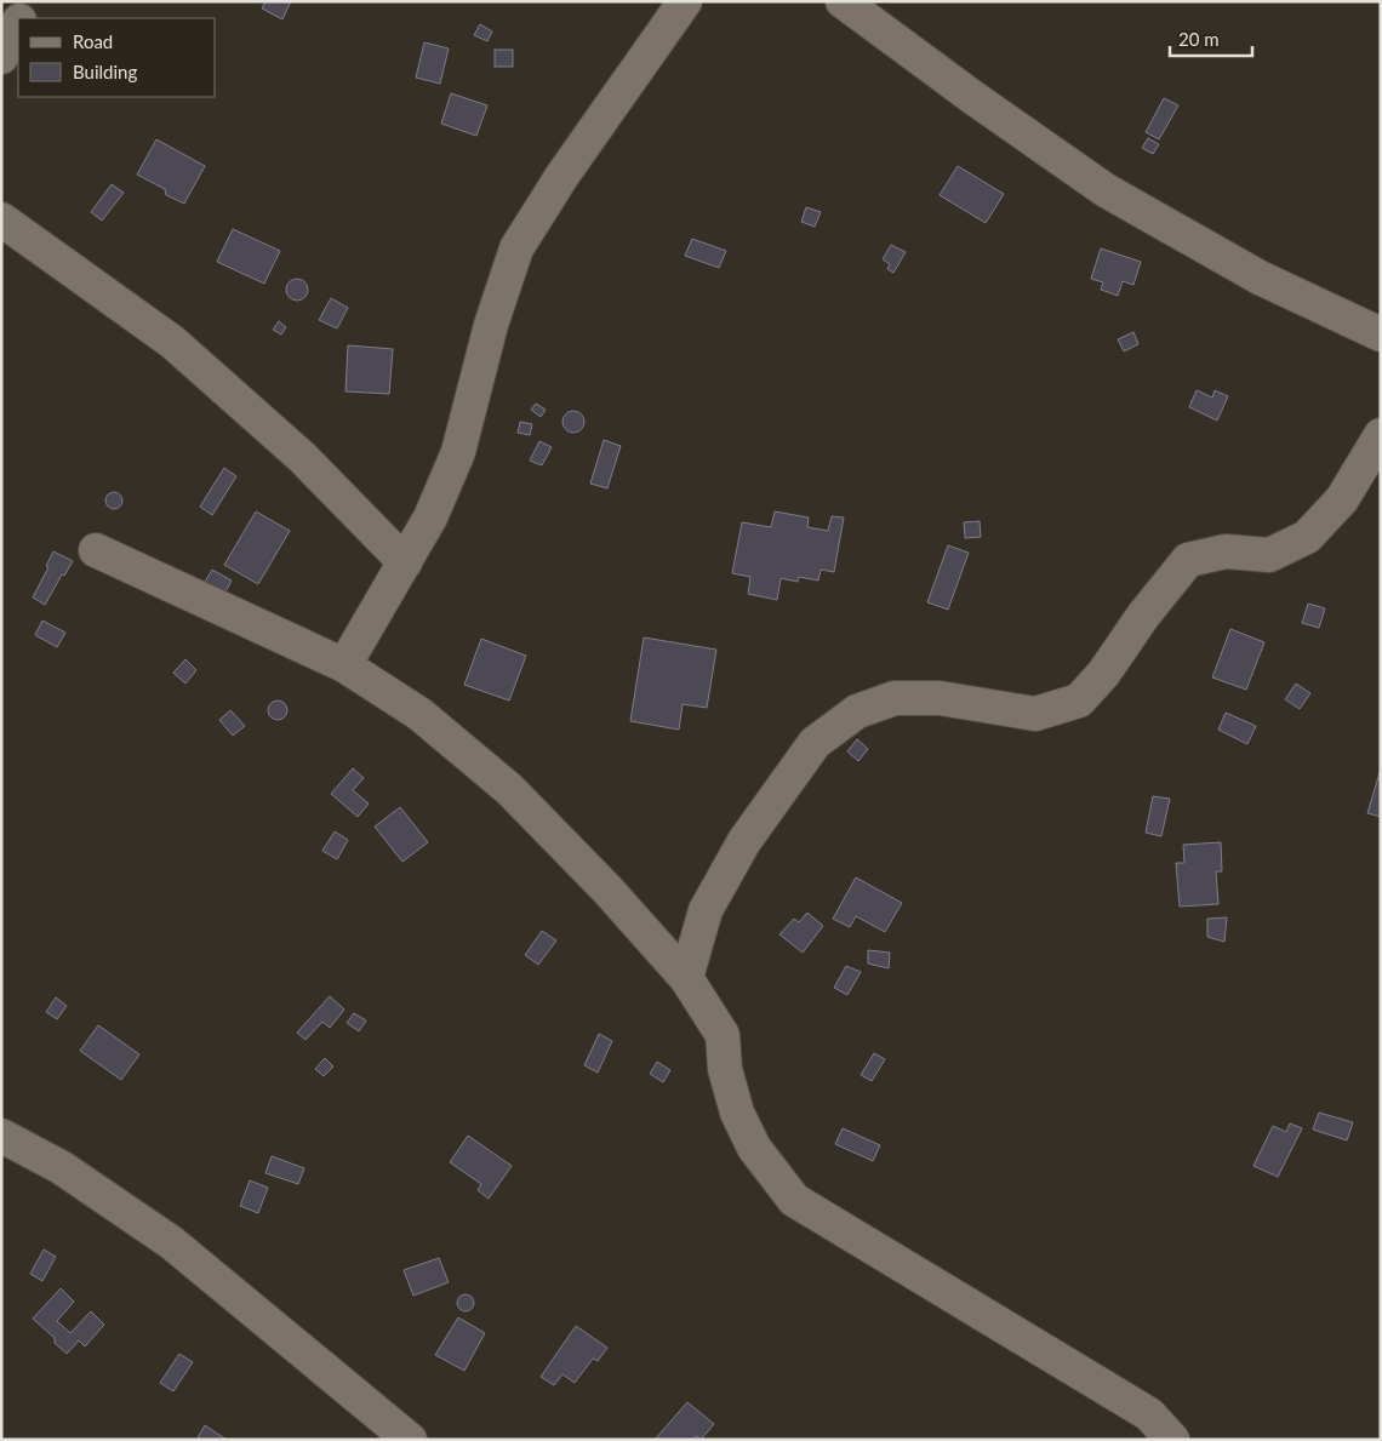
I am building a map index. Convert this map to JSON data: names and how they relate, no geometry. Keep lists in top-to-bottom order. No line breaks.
{"legend":["Road","Building"],"scale_bar":"20 m"}
